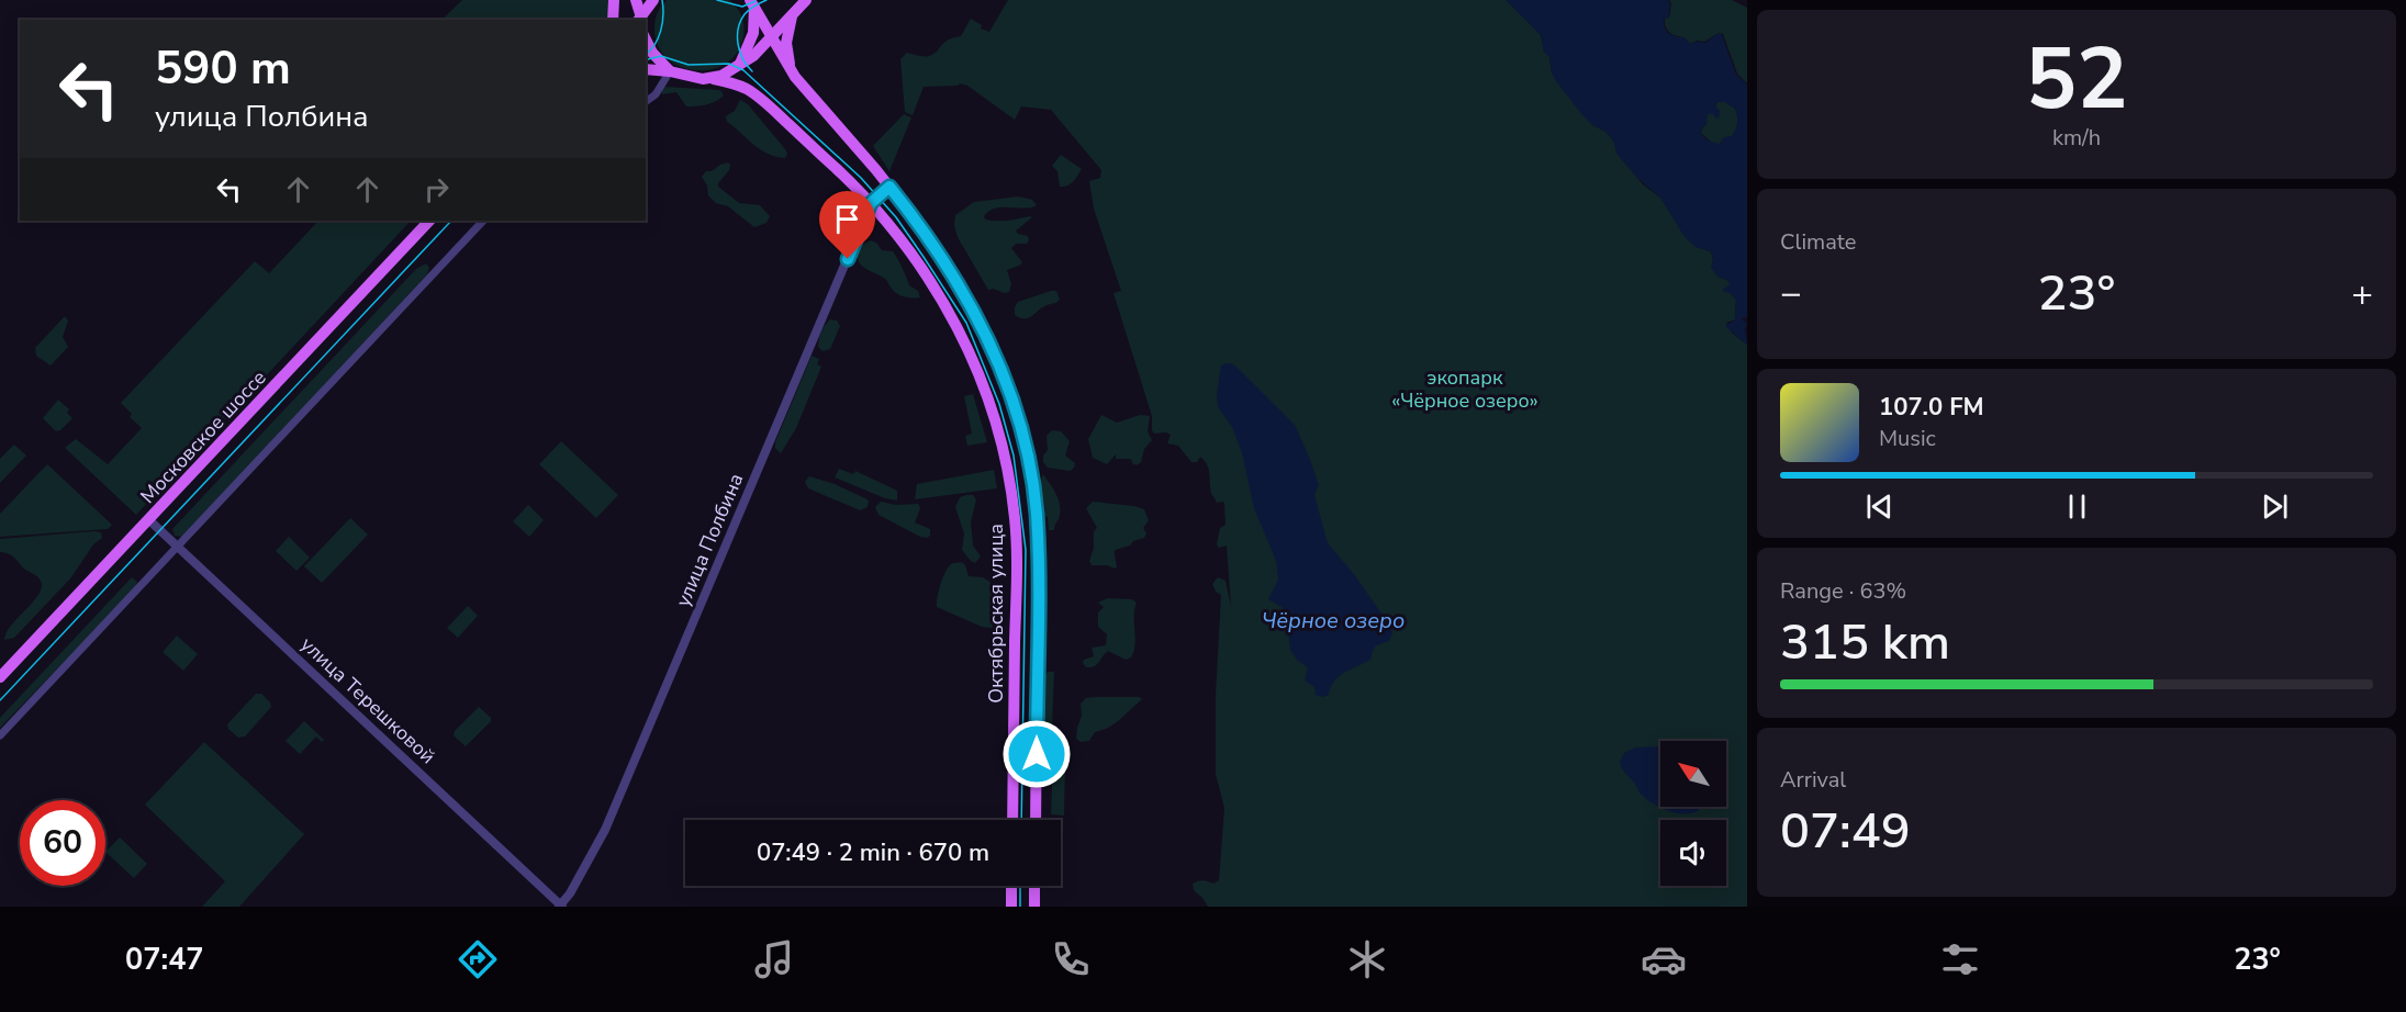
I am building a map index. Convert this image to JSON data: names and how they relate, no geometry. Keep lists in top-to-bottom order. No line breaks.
{"streets":{"main road":["Московское шоссе","улица Полбина","Октябрьская улица"],"street":["улица Терешковой"]},"crossings":[["Московское шоссе","улица Терешковой"],["улица Полбина","Октябрьская улица"],["улица Полбина","улица Терешковой"]],"water":["Чёрное озеро"],"parks":["экопарк «Чёрное озеро»"],"north":"top left","page":{"tile":[["52","km/h"],"Climate",["Range · 63%","315 km"],["Arrival","07:49"]],"turn":["590 m","улица Полбина"],"heat":["−","23°","+"],"song":["107.0 FM","Music"],"limit":"60","trip":"07:49 · 2 min · 670 m","tabs":["07:47","23°"]}}
